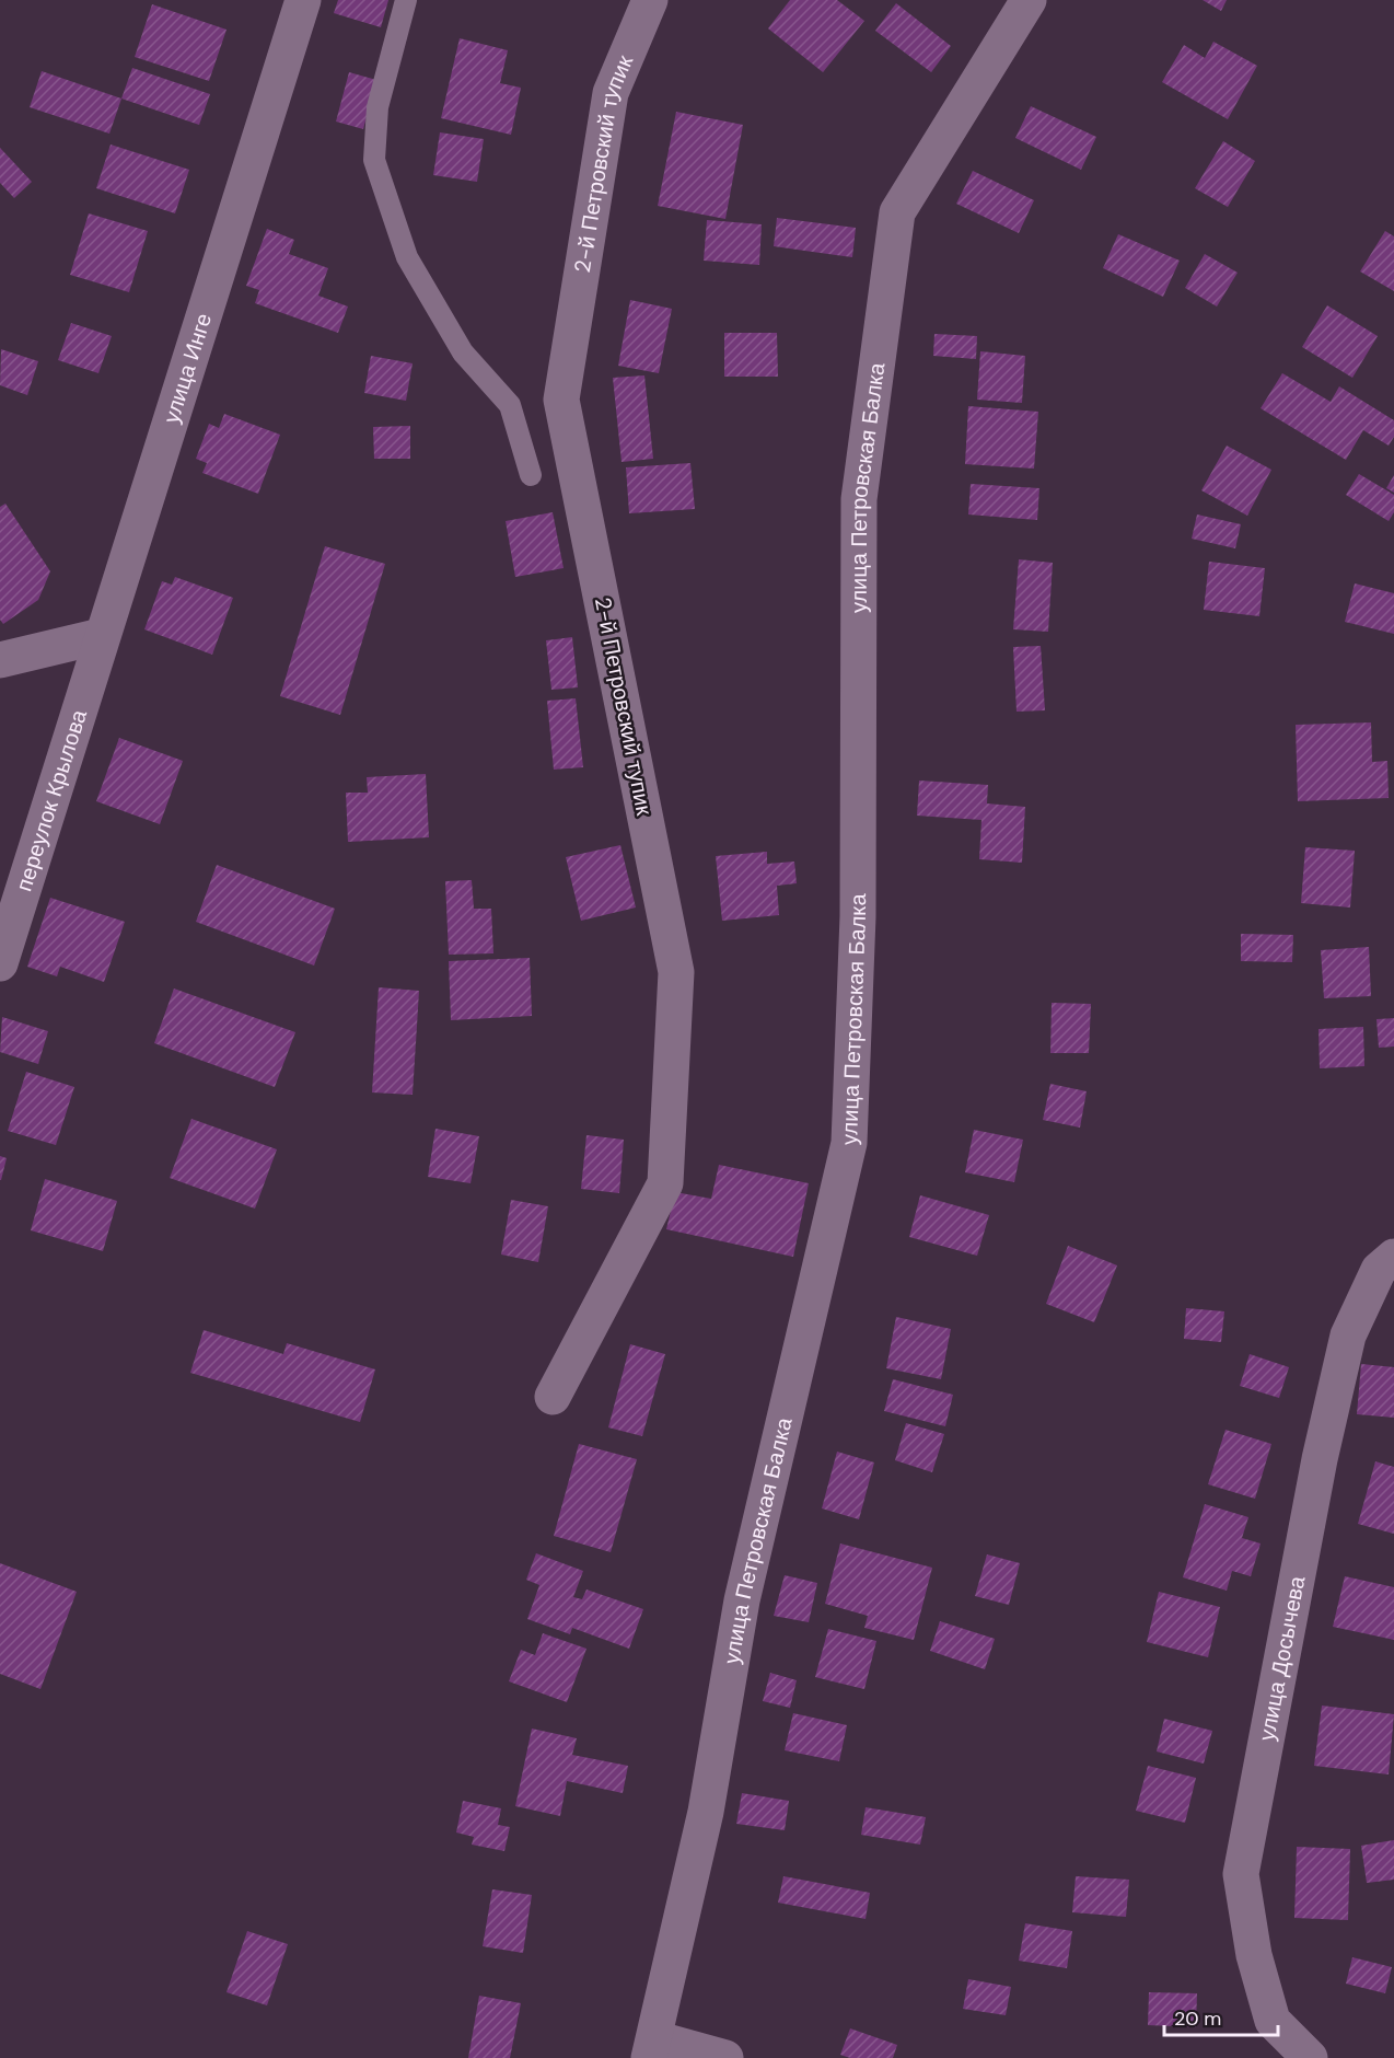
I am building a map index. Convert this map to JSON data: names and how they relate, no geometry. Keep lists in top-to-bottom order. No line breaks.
{"streets":{"street":["2-й Петровский тупик","улица Инге","улица Петровская Балка","переулок Крылова","улица Досычева"]},"crossings":[["улица Инге","переулок Крылова"]],"scale_bar":"20 m"}
